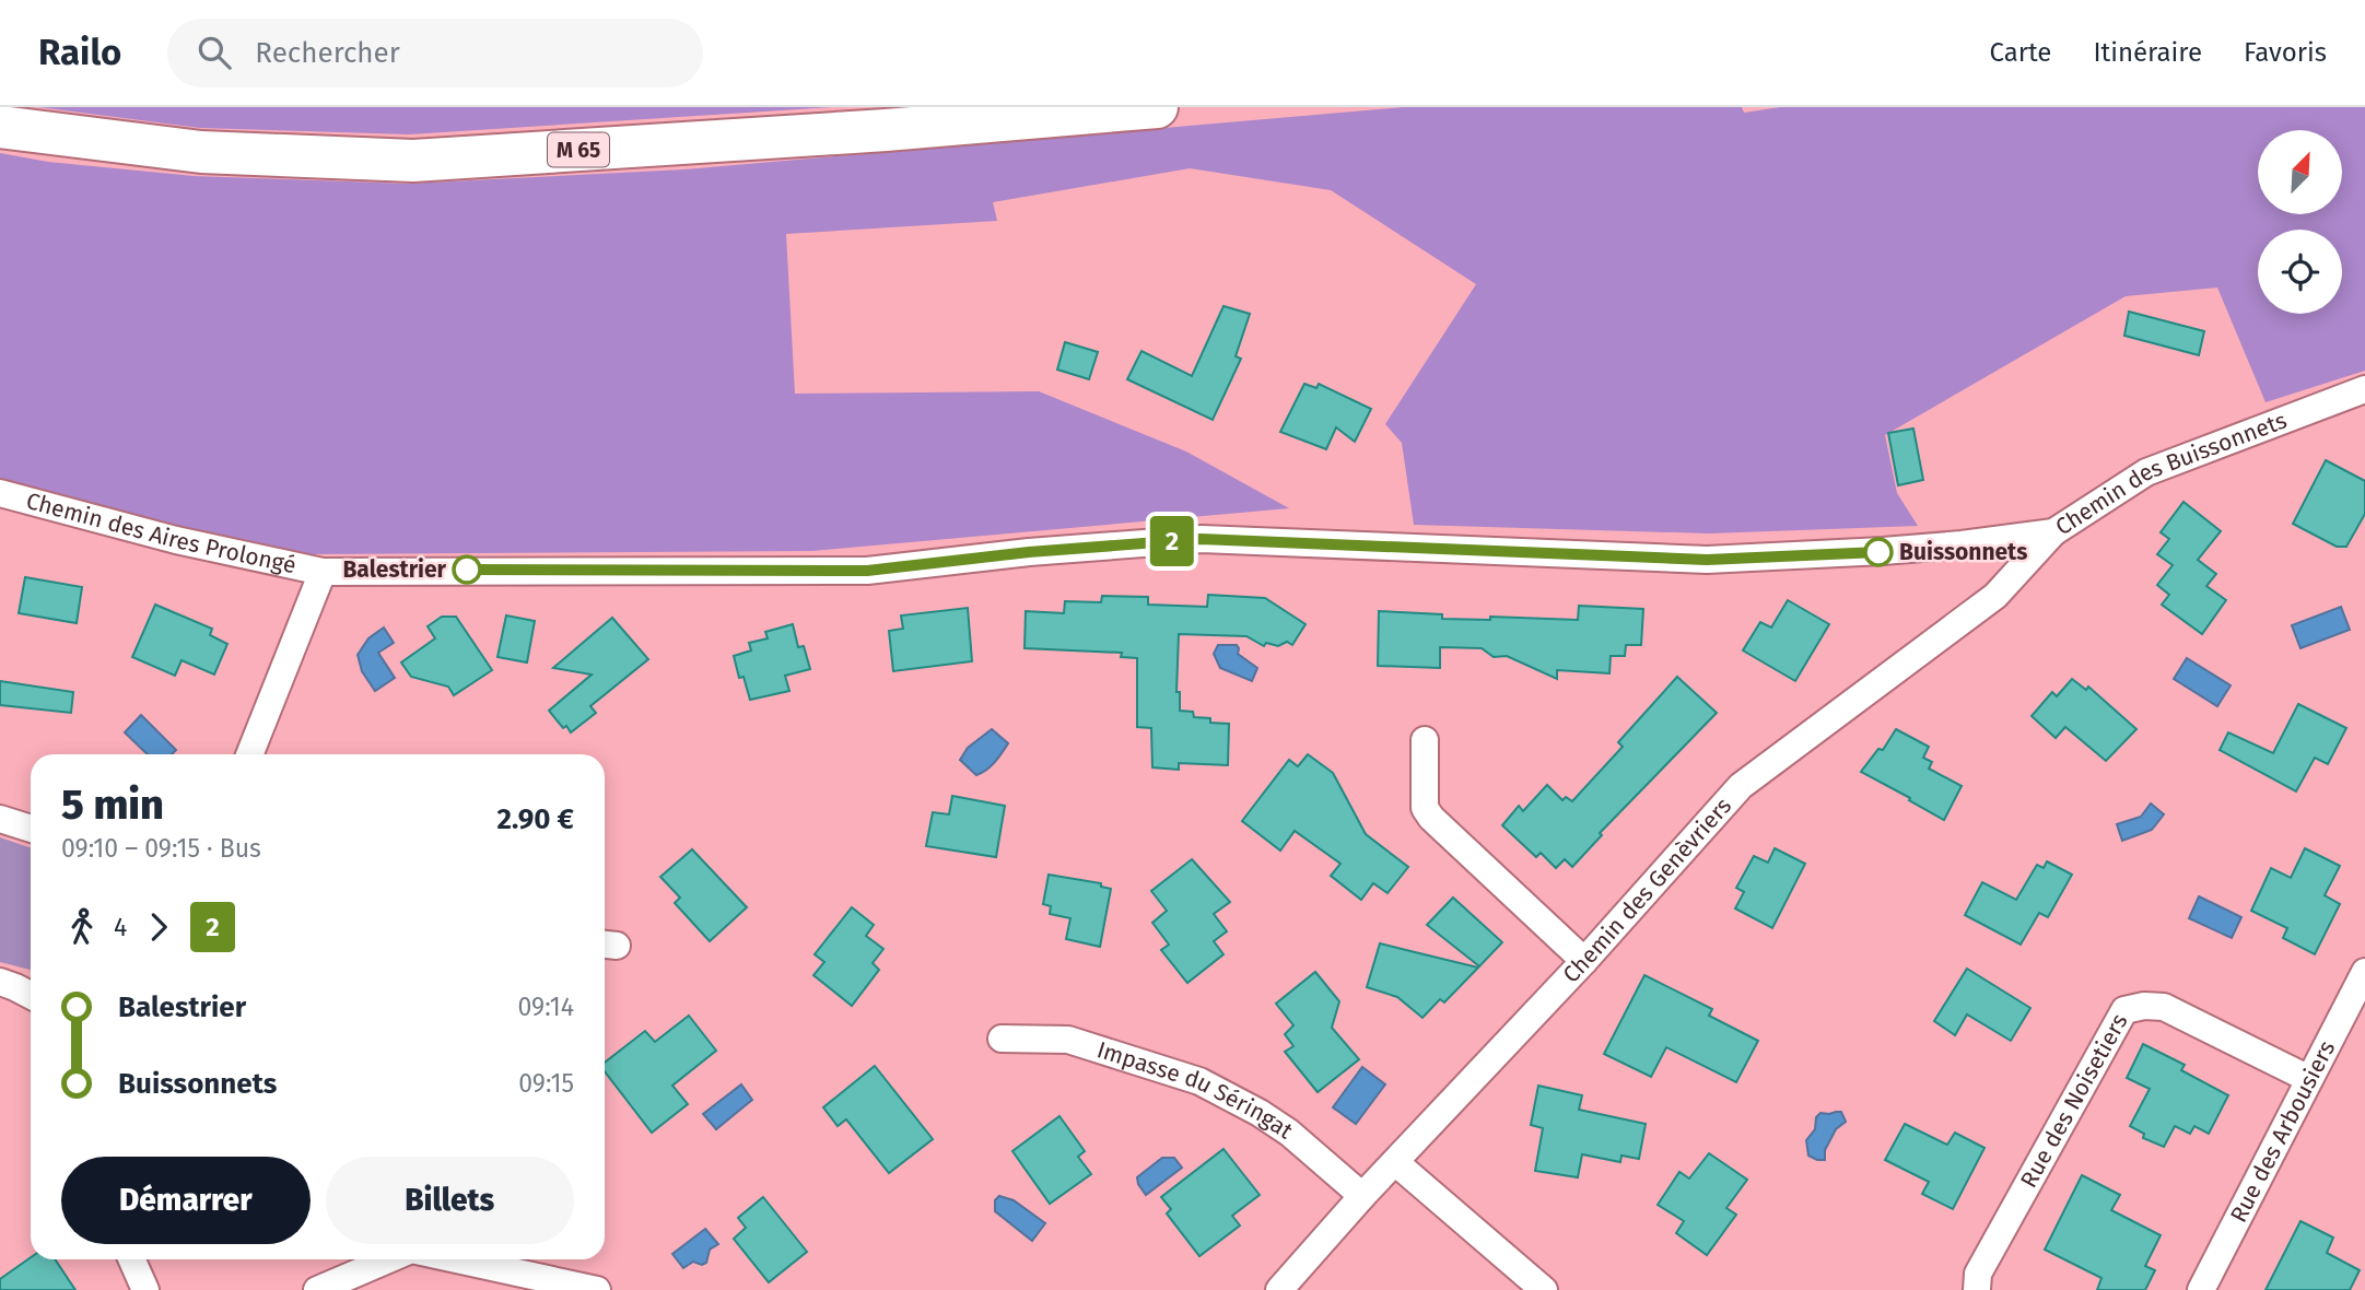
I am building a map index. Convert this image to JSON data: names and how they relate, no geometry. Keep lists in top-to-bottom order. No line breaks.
{"streets":{"main road":["M 65"],"street":["Chemin des Buissonnets","Chemin des Aires Prolongé","Chemin des Genèvriers","Impasse du Séringat","Rue des Noisetiers","Rue des Arbousiers"]},"crossings":[["Chemin des Buissonnets","Chemin des Aires Prolongé"],["Chemin des Buissonnets","Chemin des Genèvriers"],["Chemin des Genèvriers","Impasse du Séringat"],["Rue des Noisetiers","Rue des Arbousiers"]],"places":["Buissonnets","Balestrier"],"lines":["bus line 2"],"north":"top right","page":{"header":"Railo","search":"Rechercher","nav":["Carte","Itinéraire","Favoris"],"on_map":"2","heading":["5 min","09:10 – 09:15 · Bus","2.90 €"],"legs":["4","2"],"list":[{"name":"Balestrier","value":"09:14"},{"name":"Buissonnets","value":"09:15"}],"buttons":["Démarrer","Billets"]}}
